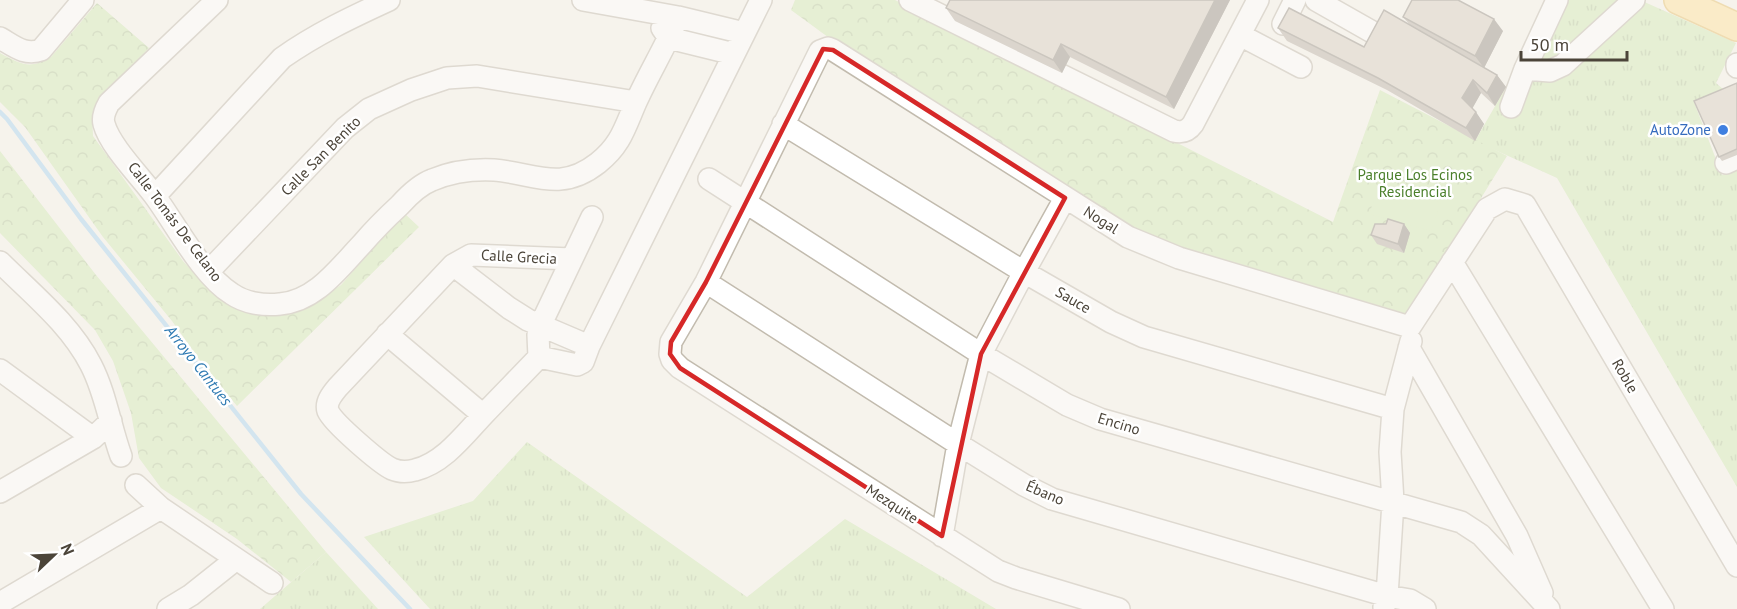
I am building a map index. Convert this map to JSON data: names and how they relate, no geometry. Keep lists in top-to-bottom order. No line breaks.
{"streets":{"street":["Calle San Benito","Nogal","Calle Tomás De Celano","Calle Grecia","Sauce","Roble","Encino","Ébano","Mezquite"]},"crossings":[["Calle San Benito","Calle Tomás De Celano"],["Nogal","Sauce"],["Ébano","Mezquite"]],"water":["Arroyo Cantues"],"parks":["Parque Los Ecinos Residencial"],"places":["AutoZone"],"scale_bar":"50 m","north":"top right"}
